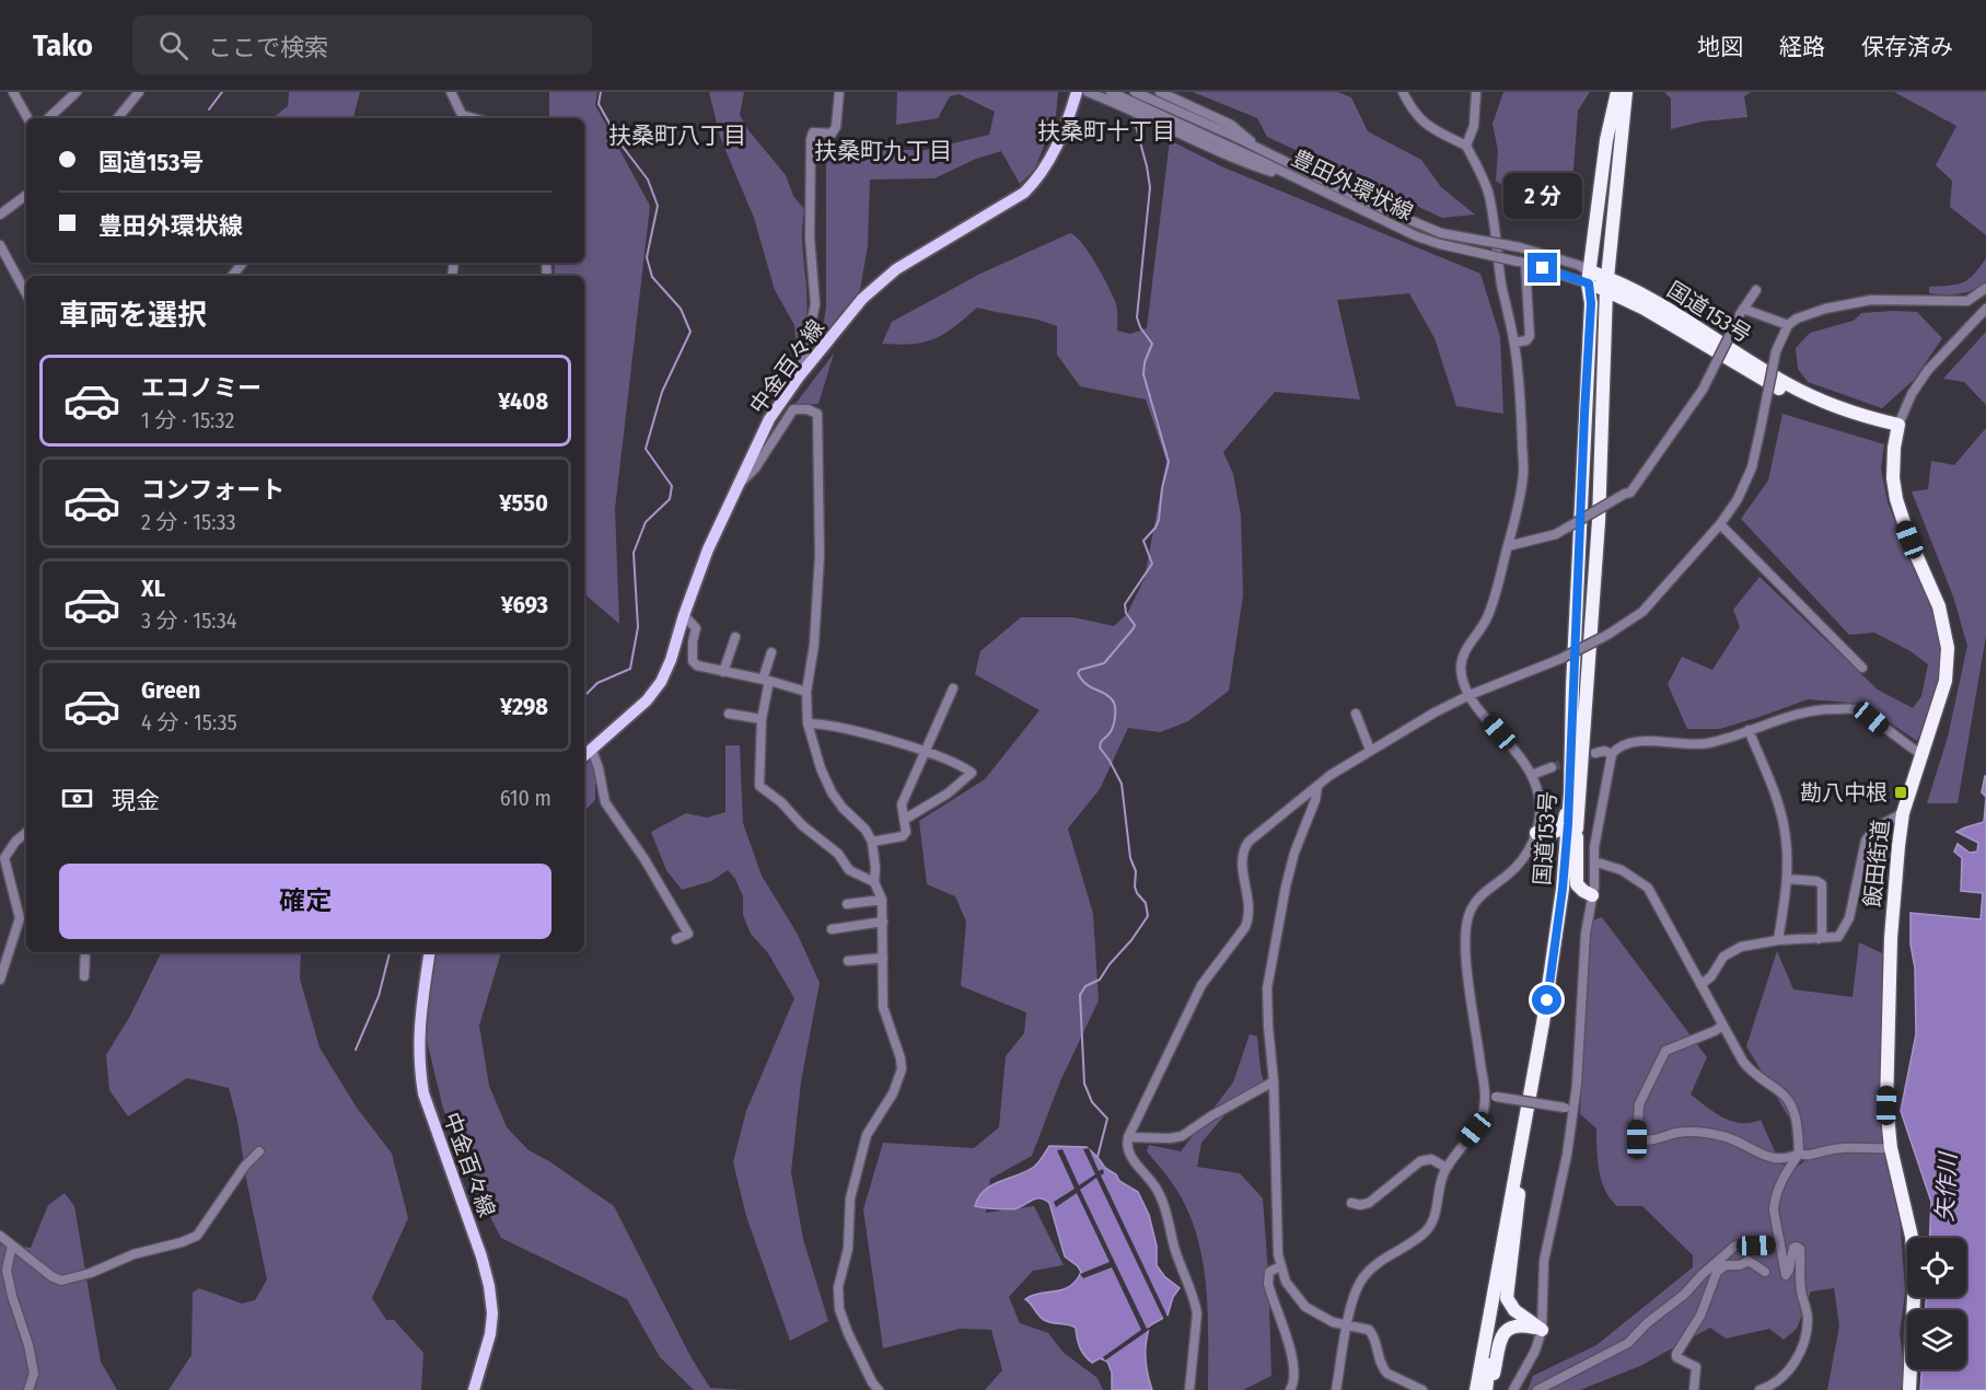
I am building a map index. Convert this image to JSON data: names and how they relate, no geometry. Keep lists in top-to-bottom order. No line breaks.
{"streets":{"highway":["国道153号","飯田街道"],"main road":["中金百々線"],"street":["豊田外環状線"]},"crossings":[["豊田外環状線","国道153号"],["国道153号","飯田街道"]],"districts":["扶桑町十丁目","扶桑町八丁目","扶桑町九丁目"],"water":["矢作川"],"places":{"transit":["勘八中根"]},"page":{"header":"Tako","search":"ここで検索","nav":["地図","経路","保存済み"],"banner":["国道153号","豊田外環状線"],"bubble":"2 分","heading":"車両を選択","list":[{"name":"エコノミー","note":"1 分 · 15:32","value":"¥408"},{"name":"コンフォート","note":"2 分 · 15:33","value":"¥550"},{"name":"XL","note":"3 分 · 15:34","value":"¥693"},{"name":"Green","note":"4 分 · 15:35","value":"¥298"}],"pay":["現金","610 m"],"buttons":"確定"}}
